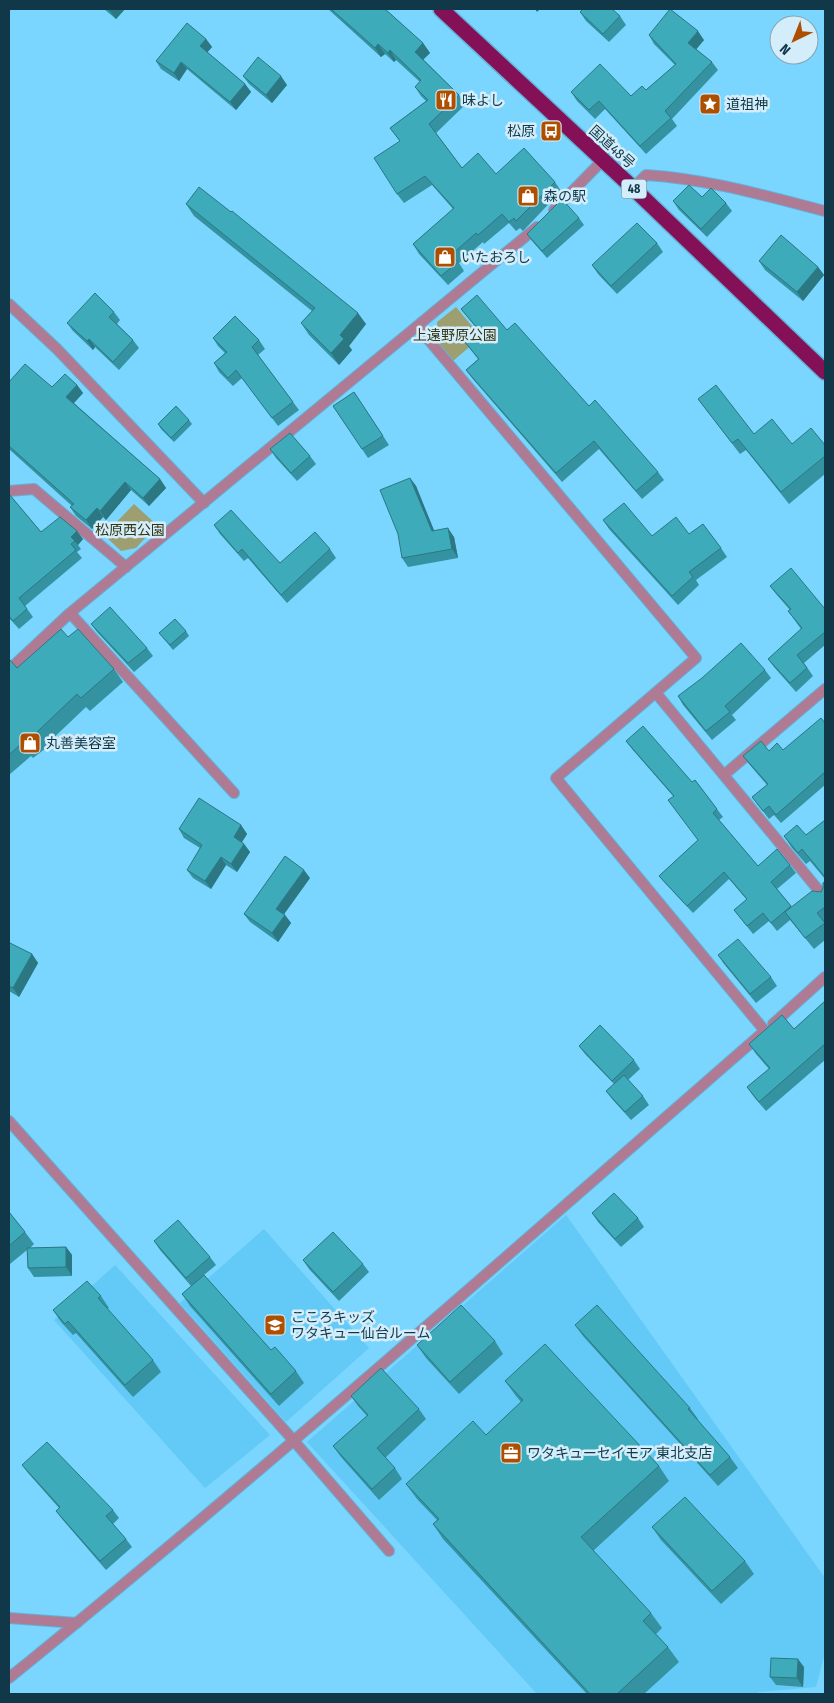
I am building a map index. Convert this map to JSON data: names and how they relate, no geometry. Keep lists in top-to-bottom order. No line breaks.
{"streets":{"highway":["国道48号","48"]},"parks":["上遠野原公園","松原西公園"],"places":{"restaurant":["味よし"],"place":["道祖神"],"bus stop":["松原"],"shop":["森の駅","いたおろし","丸善美容室"],"school or university":["こころキッズ ワタキュー仙台ルーム"],"office":["ワタキューセイモア 東北支店"]},"north":"bottom left"}
